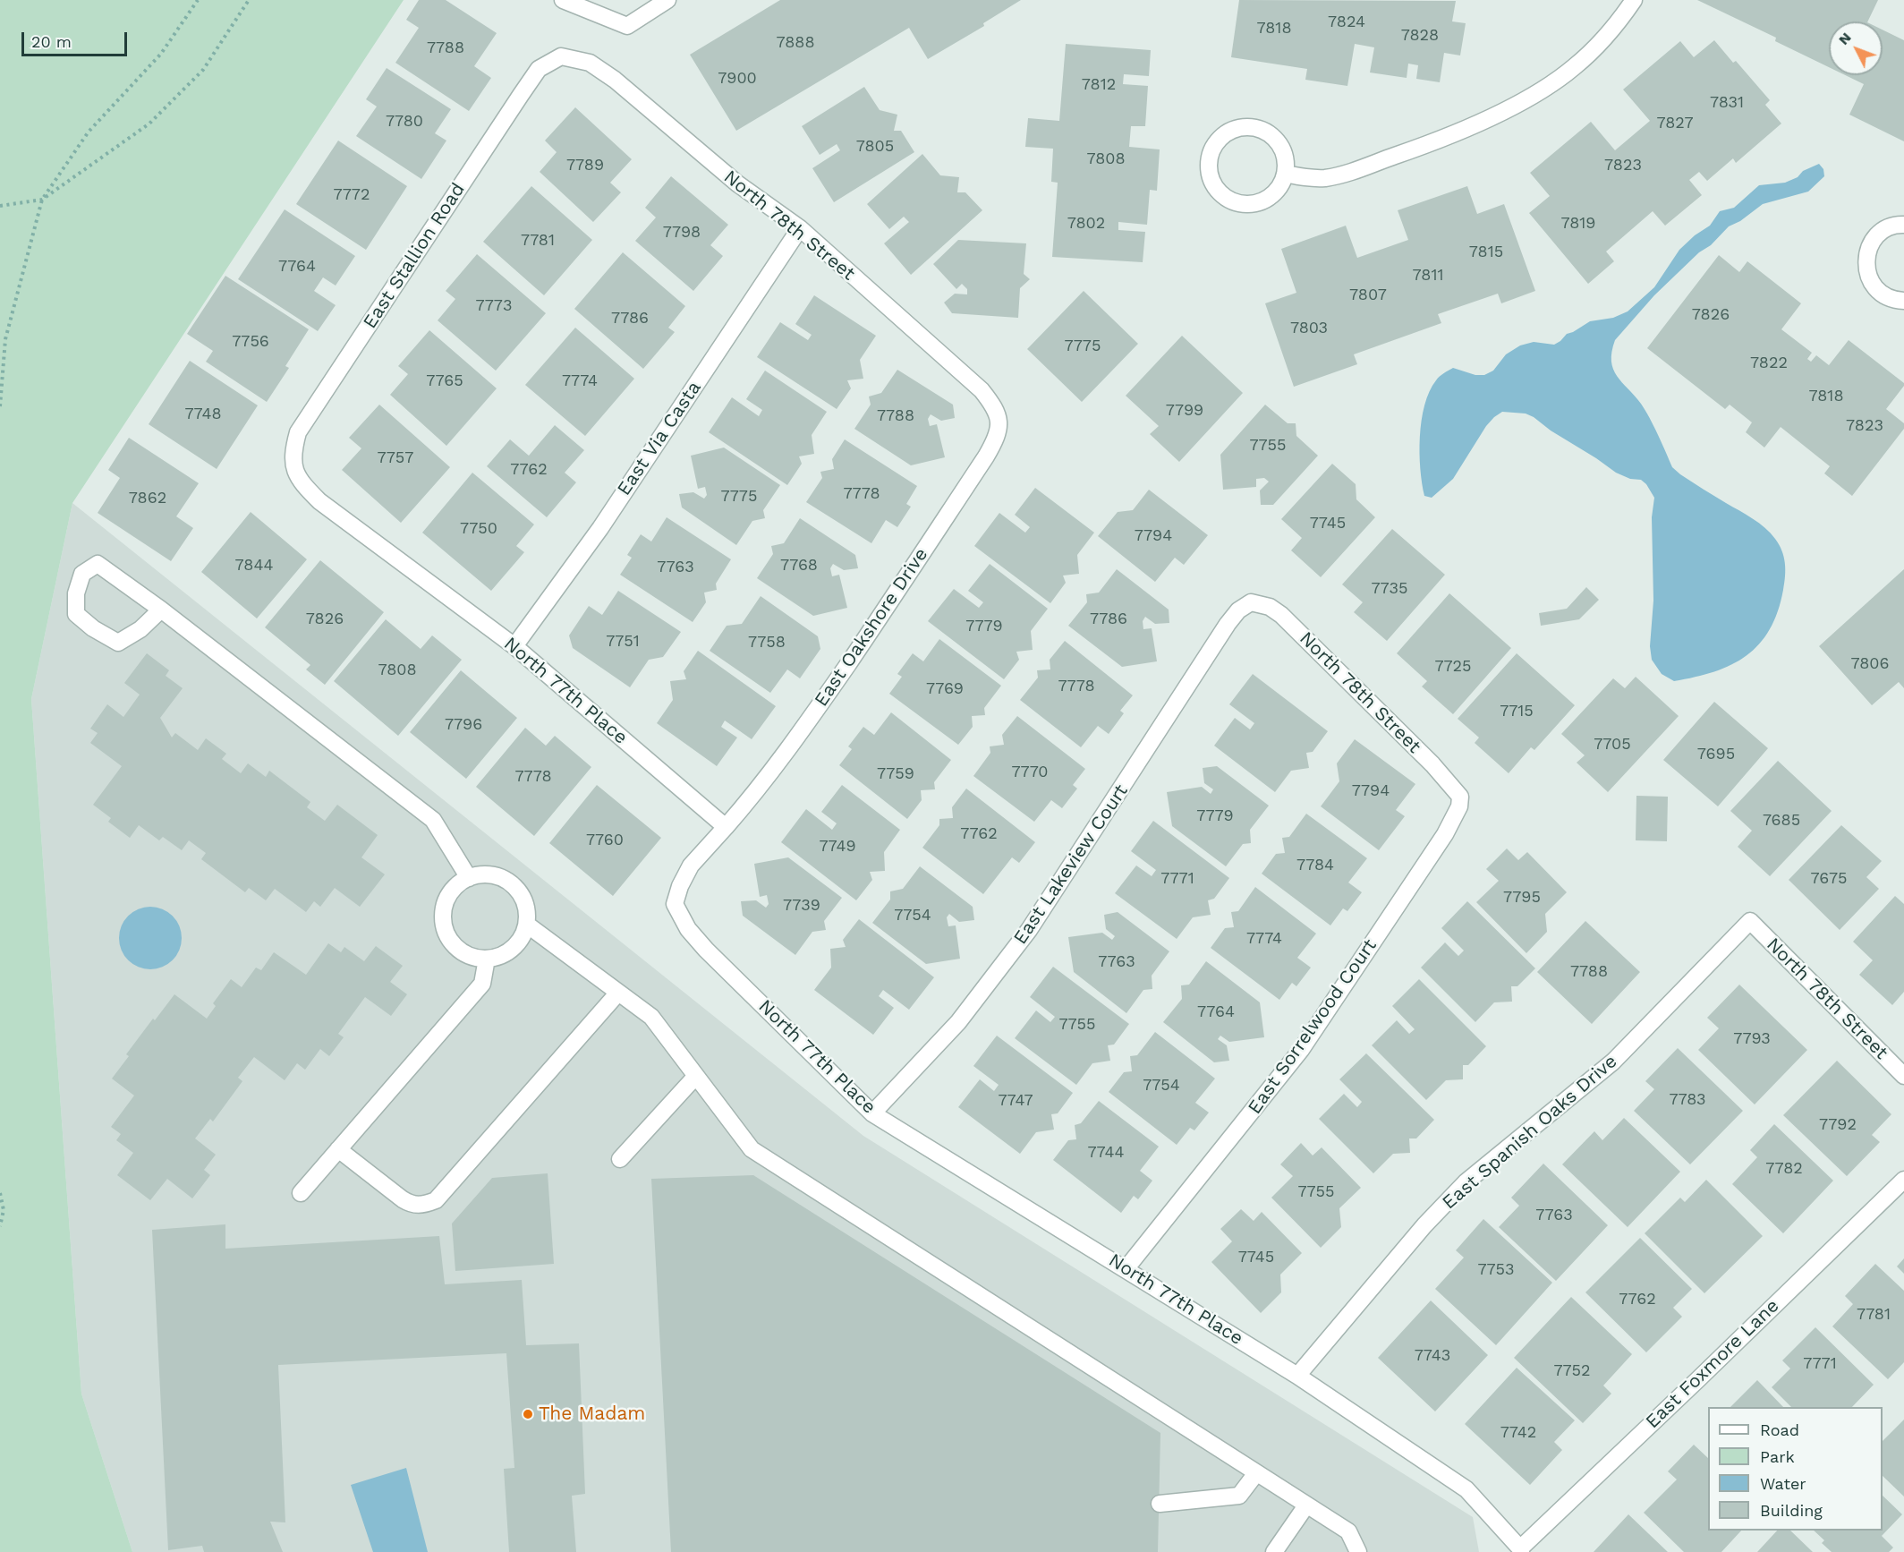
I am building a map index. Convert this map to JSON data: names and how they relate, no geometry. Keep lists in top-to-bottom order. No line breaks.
{"streets":{"street":["North 78th Street","East Stallion Road","East Via Casta","East Oakshore Drive","North 77th Place","East Lakeview Court","East Sorrelwood Court","East Spanish Oaks Drive","East Foxmore Lane"]},"crossings":[["North 78th Street","East Stallion Road"],["North 78th Street","East Via Casta"],["North 78th Street","East Oakshore Drive"],["North 78th Street","East Lakeview Court"],["North 78th Street","East Sorrelwood Court"],["North 78th Street","East Spanish Oaks Drive"],["East Stallion Road","North 77th Place"],["East Via Casta","North 77th Place"],["East Oakshore Drive","North 77th Place"],["North 77th Place","East Lakeview Court"],["North 77th Place","East Sorrelwood Court"],["North 77th Place","East Spanish Oaks Drive"],["North 77th Place","East Foxmore Lane"]],"places":["The Madam"],"house_numbers":["7824","7818","7828","7888","7788","7900","7812","7831","7780","7827","7805","7808","7789","7823","7772","7802","7819","7798","7781","7815","7764","7811","7807","7773","7826","7786","7803","7756","7775","7822","7765","7774","7818","7799","7748","7788","7823","7755","7757","7762","7778","7775","7862","7745","7750","7794","7844","7768","7763","7735","7826","7786","7779","7751","7758","7806","7725","7808","7778","7769","7715","7796","7705","7695","7770","7759","7778","7794","7779","7685","7762","7760","7749","7784","7771","7675","7795","7739","7754","7774","7763","7788","7764","7755","7793","7754","7783","7747","7792","7744","7782","7755","7763","7745","7753","7762","7781","7743","7771","7752","7742"],"legend":["Road","Park","Water","Building"],"scale_bar":"20 m","north":"top left"}
